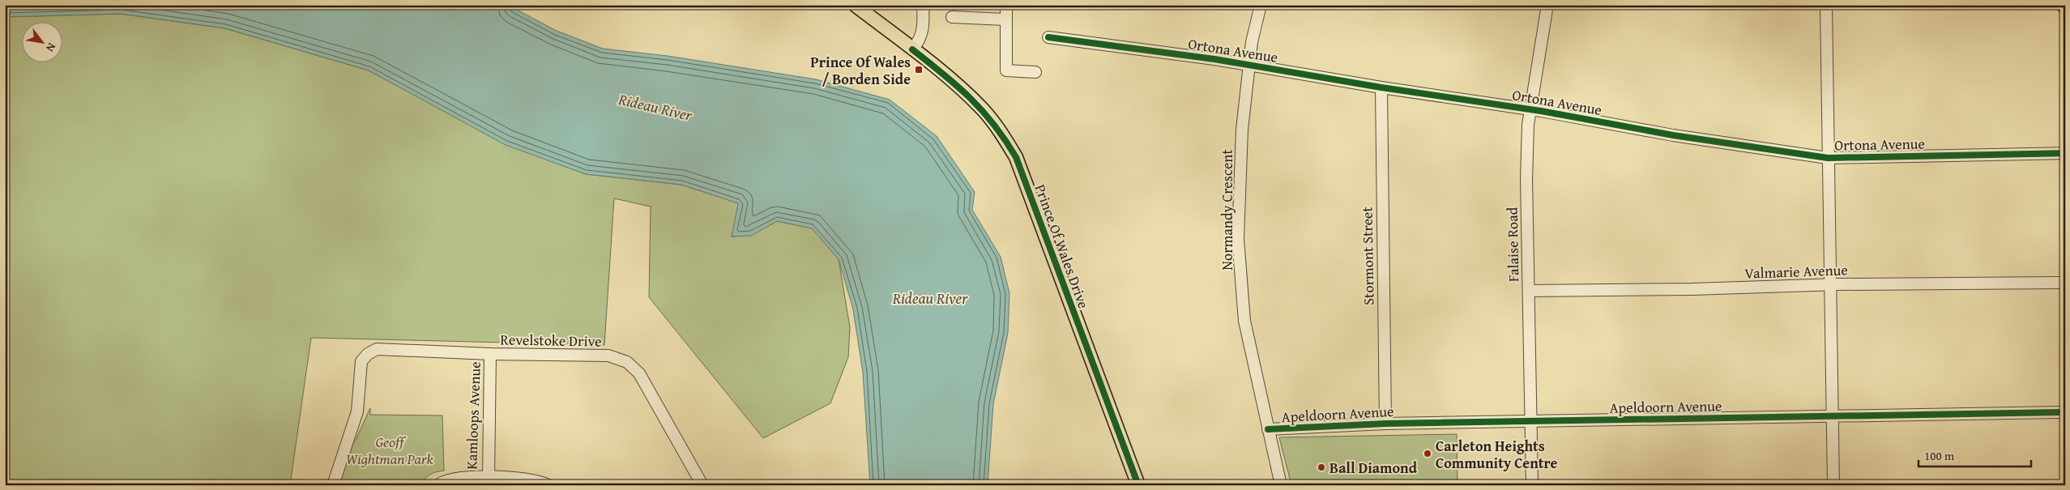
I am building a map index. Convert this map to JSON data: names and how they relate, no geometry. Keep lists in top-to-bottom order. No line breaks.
{"streets":{"main road":["Prince Of Wales Drive"],"street":["Ortona Avenue","Normandy Crescent","Falaise Road","Stormont Street","Valmarie Avenue","Revelstoke Drive","Apeldoorn Avenue","Kamloops Avenue"]},"crossings":[["Ortona Avenue","Normandy Crescent"],["Ortona Avenue","Falaise Road"],["Ortona Avenue","Stormont Street"],["Normandy Crescent","Apeldoorn Avenue"],["Falaise Road","Valmarie Avenue"],["Falaise Road","Apeldoorn Avenue"],["Stormont Street","Apeldoorn Avenue"],["Revelstoke Drive","Kamloops Avenue"]],"water":["Rideau River"],"parks":["Geoff Wightman Park"],"places":{"transit":["Prince Of Wales / Borden Side"],"other":["Carleton Heights Community Centre","Ball Diamond"]},"scale_bar":"100 m","north":"bottom right"}
